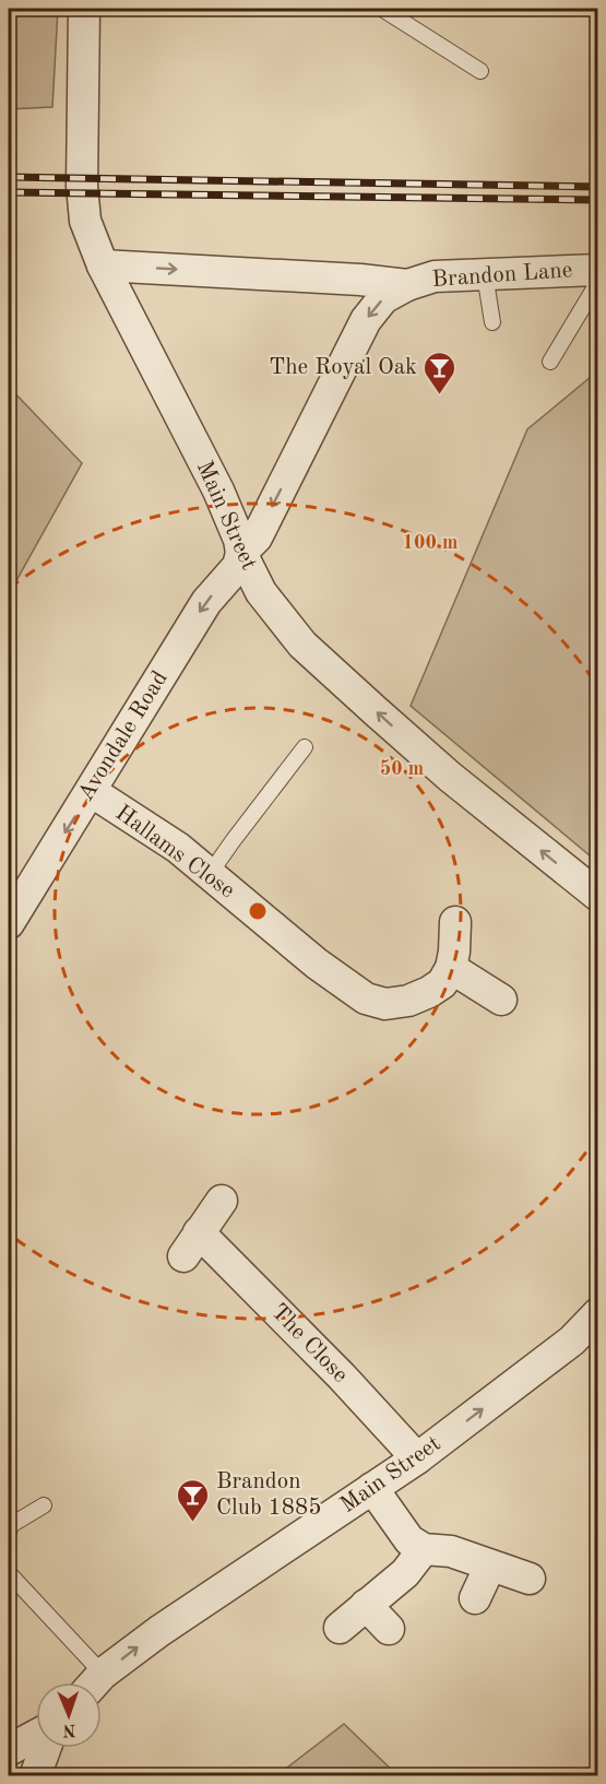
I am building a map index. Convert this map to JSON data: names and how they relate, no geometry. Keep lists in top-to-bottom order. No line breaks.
{"streets":{"street":["Brandon Lane","Main Street","Avondale Road","Hallams Close","The Close"]},"crossings":[["Brandon Lane","Avondale Road"],["Main Street","Avondale Road"],["Main Street","The Close"],["Avondale Road","Hallams Close"]],"one_way":["Avondale Road"],"places":{"bar":["The Royal Oak","Brandon Club 1885"]},"north":"bottom","rings":["100 m","50 m"]}
